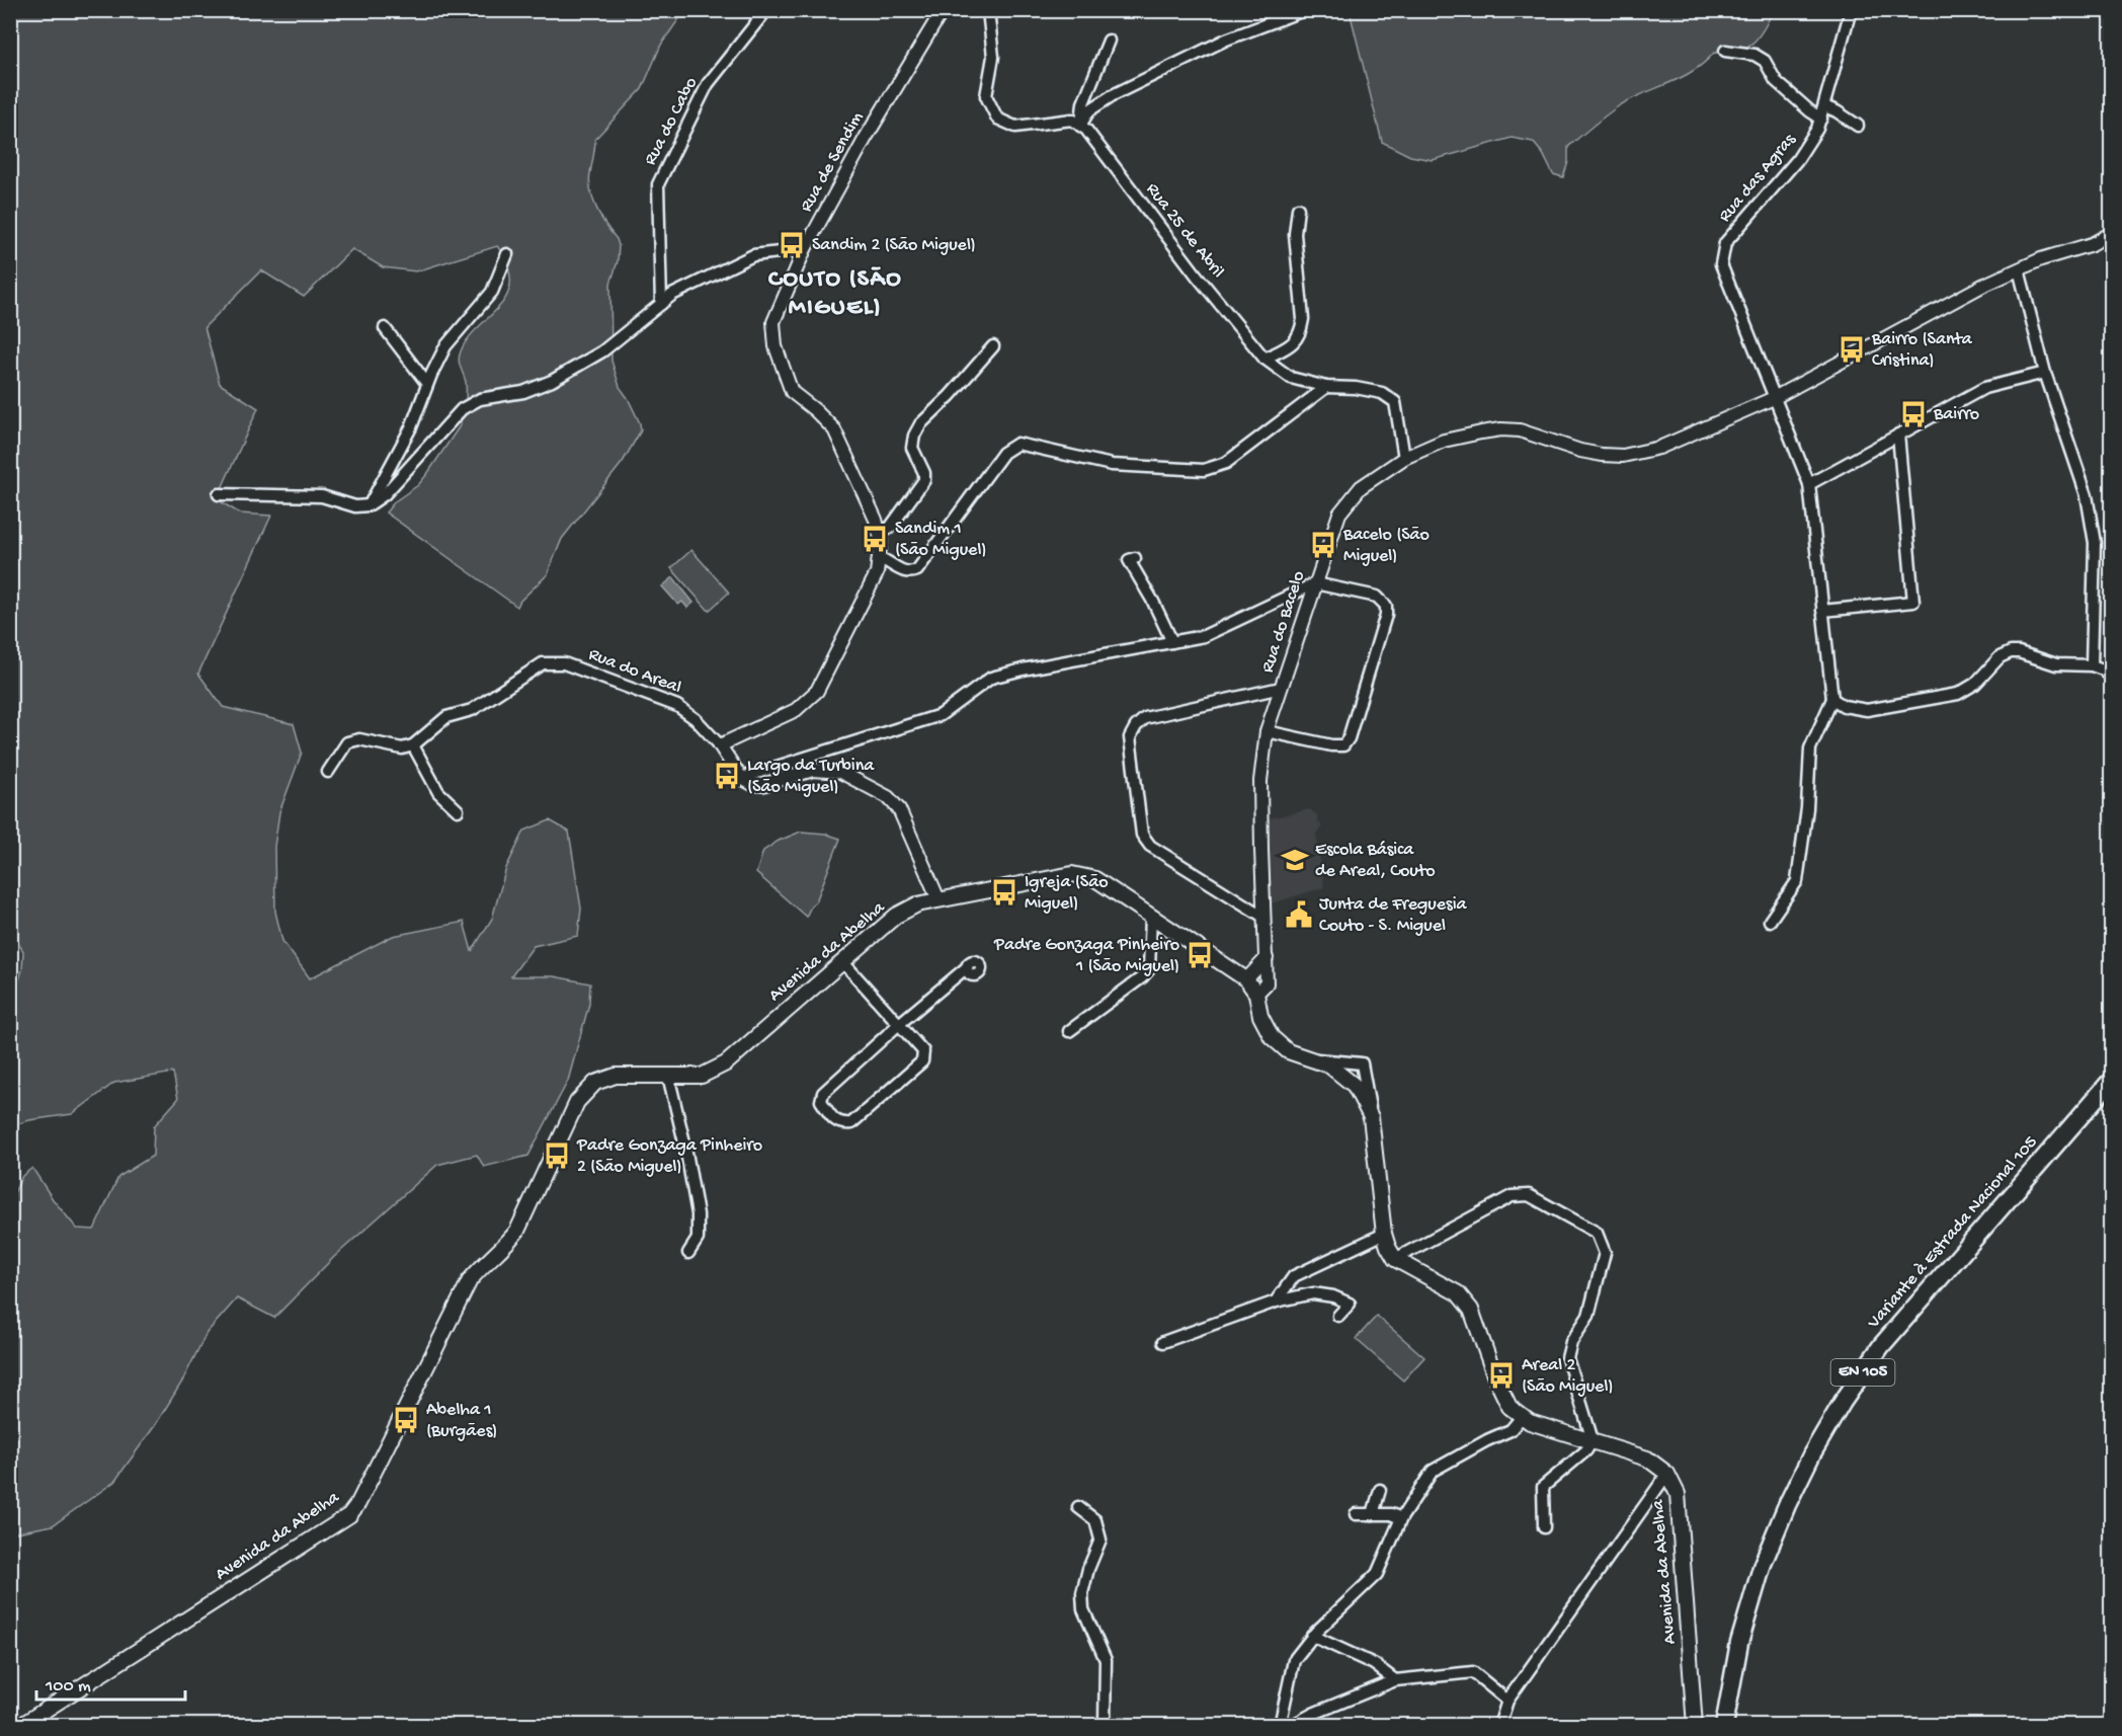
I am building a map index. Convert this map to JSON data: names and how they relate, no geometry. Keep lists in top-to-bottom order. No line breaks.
{"streets":{"main road":["Avenida da Abelha","Variante à Estrada Nacional 105","EN 105"],"street":["Rua do Cabo","Rua de Sendim","Rua das Agras","Rua 25 de Abril","Rua do Bacelo","Rua do Areal"]},"crossings":[["Rua de Sendim","Rua do Areal"],["Rua das Agras","Rua do Bacelo"],["Rua 25 de Abril","Rua do Bacelo"],["Rua do Bacelo","Avenida da Abelha"]],"districts":["COUTO (SÃO MIGUEL)"],"places":{"bus stop":["Sandim 2 (São Miguel)","Bairro (Santa Cristina)","Bairro","Sandim 1 (São Miguel)","Bacelo (São Miguel)","Largo da Turbina (São Miguel)","Igreja (São Miguel)","Padre Gonzaga Pinheiro 1 (São Miguel)","Padre Gonzaga Pinheiro 2 (São Miguel)","Areal 2 (São Miguel)","Abelha 1 (Burgães)"],"school or university":["Escola Básica de Areal, Couto"],"public building":["Junta de Freguesia Couto - S. Miguel"]},"scale_bar":"100 m"}
